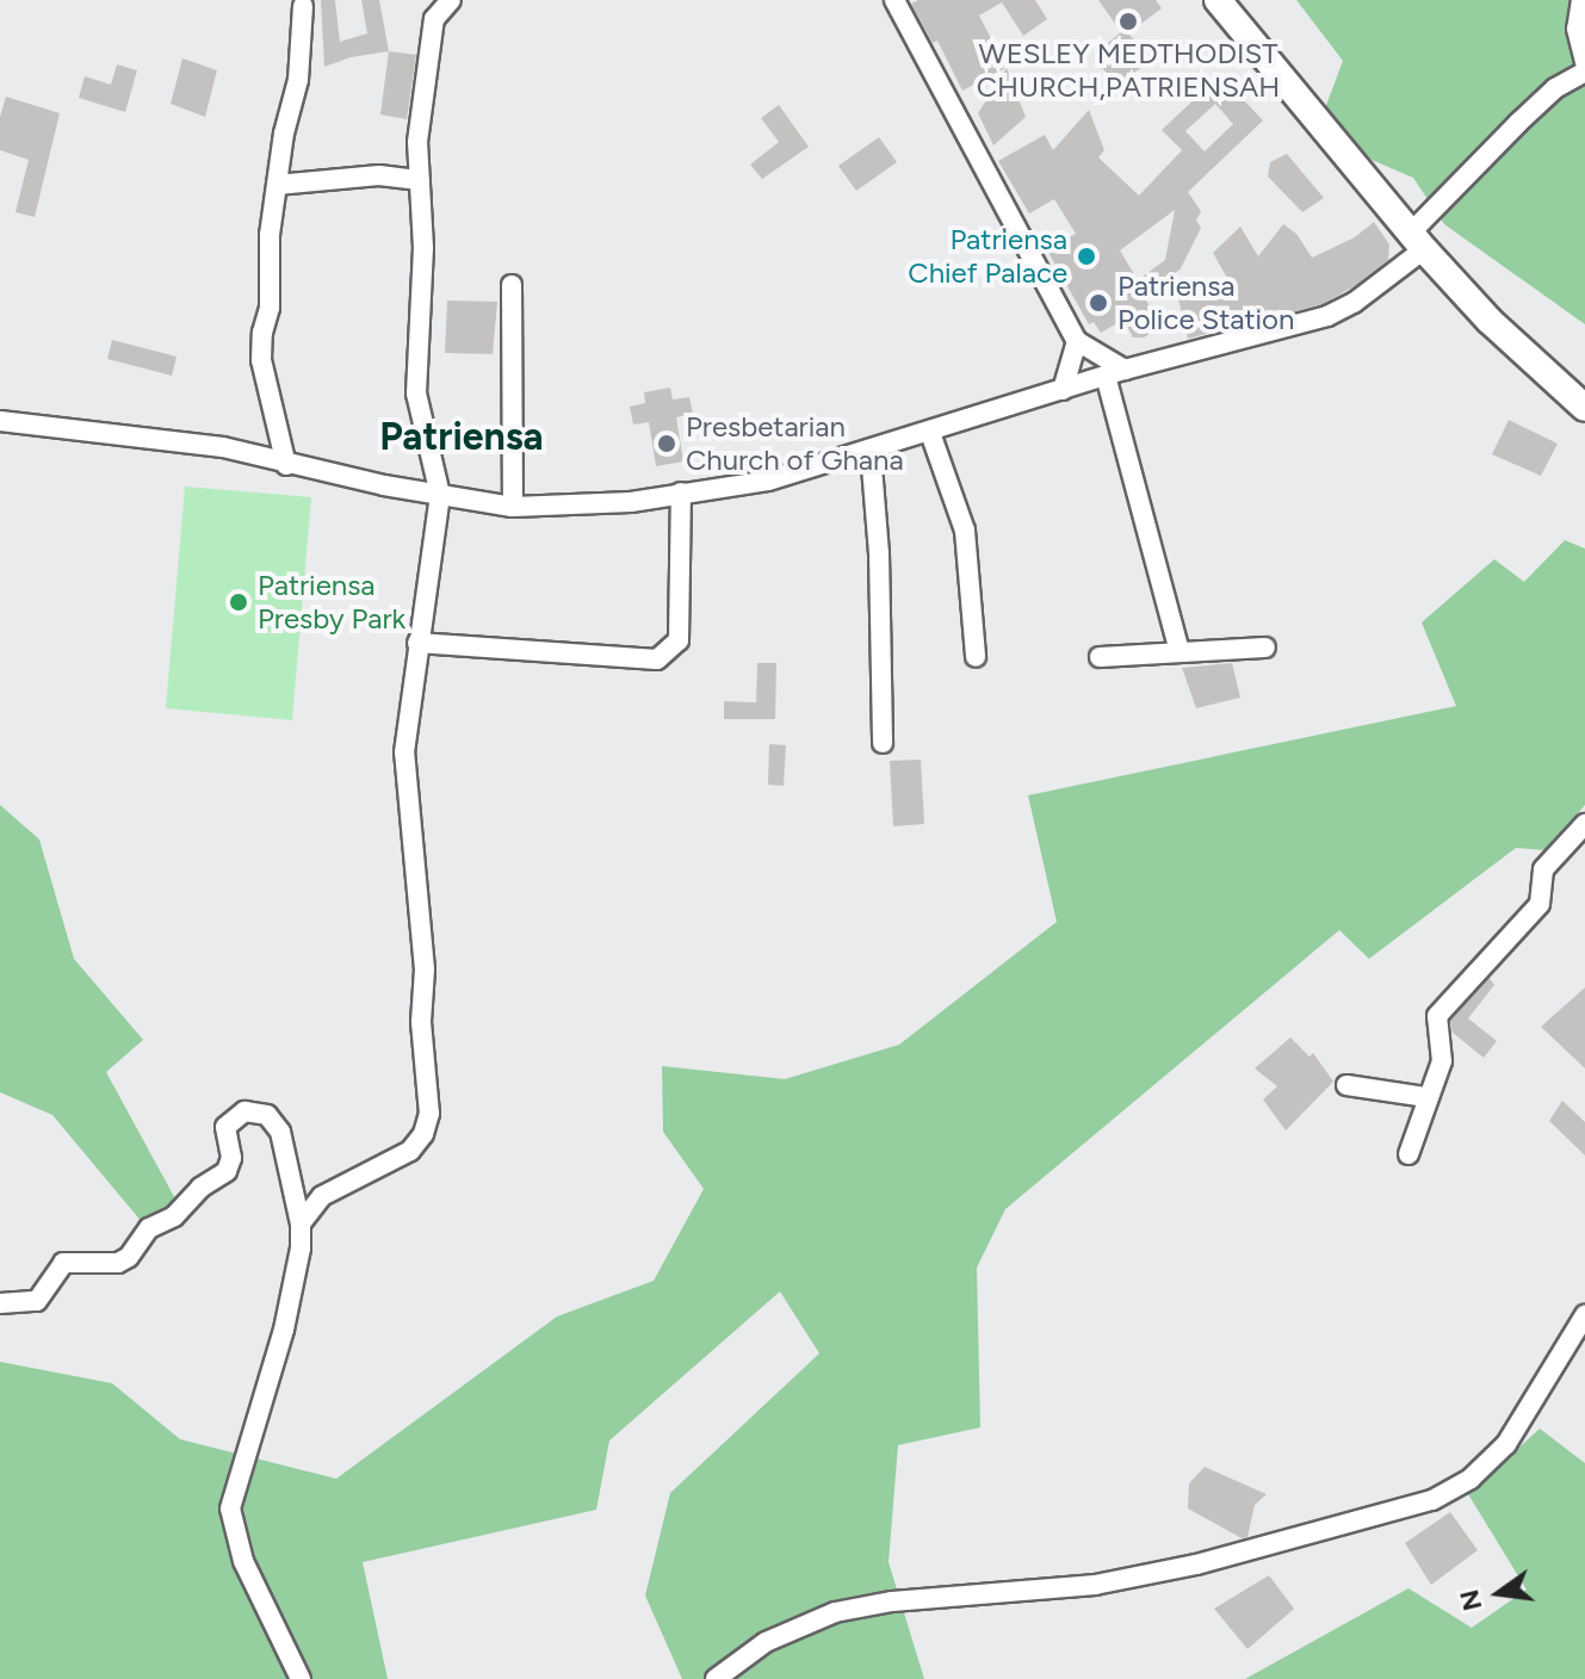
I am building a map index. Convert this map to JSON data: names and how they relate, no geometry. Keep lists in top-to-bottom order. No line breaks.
{"districts":["Patriensa"],"places":["WESLEY MEDTHODIST CHURCH,PATRIENSAH","Patriensa Chief Palace","Patriensa Police Station","Presbetarian Church of Ghana","Patriensa Presby Park"],"north":"left"}
